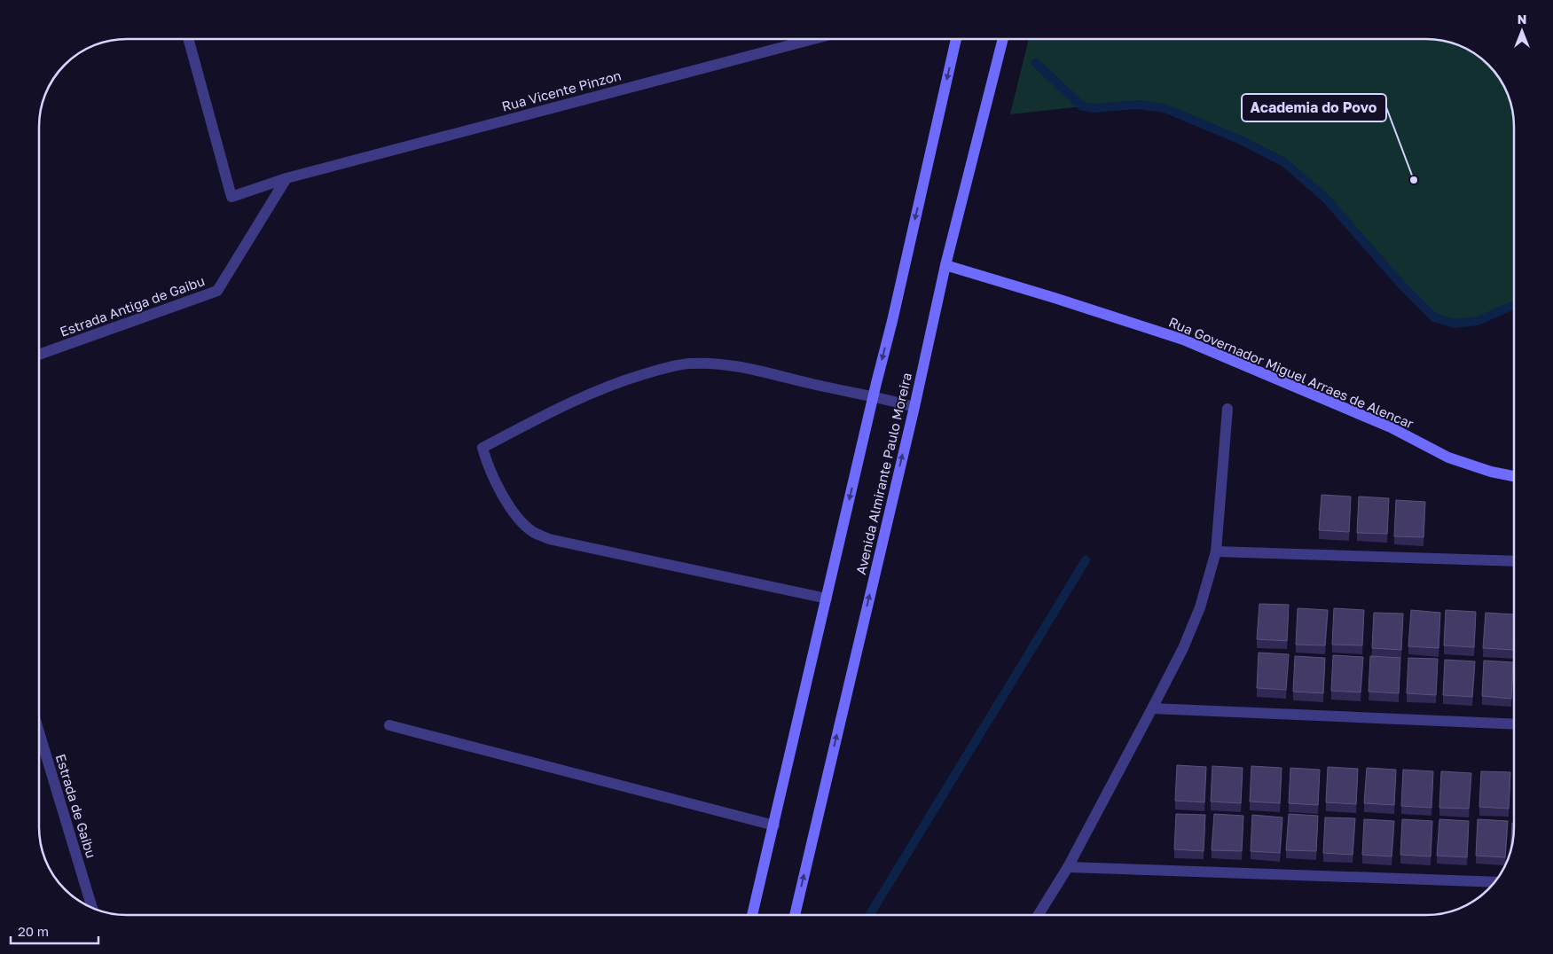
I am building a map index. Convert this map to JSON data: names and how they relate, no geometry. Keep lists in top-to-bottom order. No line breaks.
{"streets":{"main road":["Rua Governador Miguel Arraes de Alencar","Avenida Almirante Paulo Moreira"],"street":["Rua Vicente Pinzon","Estrada Antiga de Gaibu","Estrada de Gaibu"]},"crossings":[["Rua Vicente Pinzon","Estrada Antiga de Gaibu"],["Rua Governador Miguel Arraes de Alencar","Avenida Almirante Paulo Moreira"]],"places":["Academia do Povo"],"scale_bar":"20 m","north":"top"}
